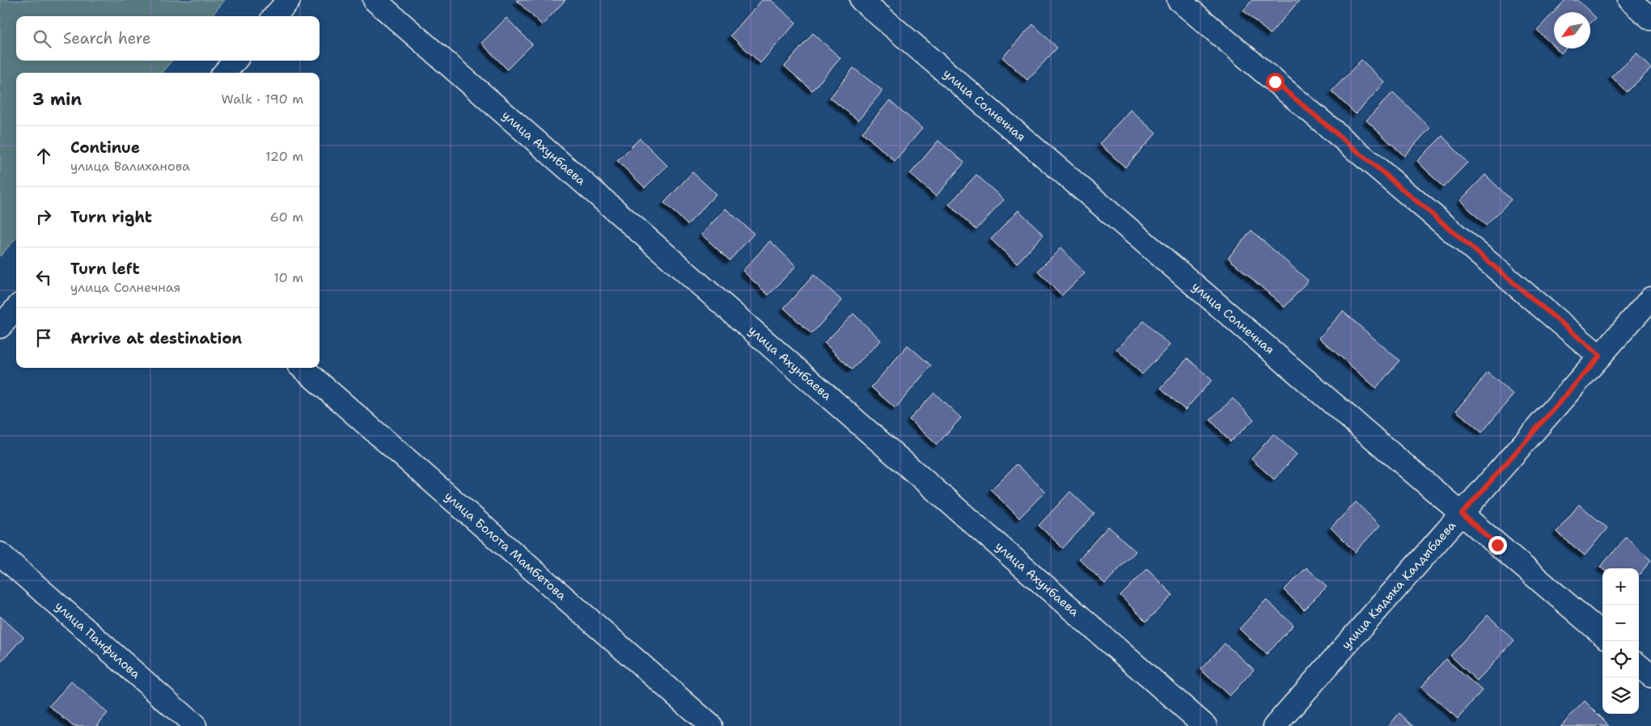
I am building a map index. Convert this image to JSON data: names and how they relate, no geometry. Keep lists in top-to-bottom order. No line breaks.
{"streets":{"street":["улица Солнечная","улица Ахунбаева","улица Болота Мамбетова","улица Кыдыка Калдыбаева","улица Панфилова"]},"crossings":[["улица Солнечная","улица Кыдыка Калдыбаева"]],"north":"bottom left","page":{"search":"Search here","heading":["3 min","Walk · 190 m"],"list":[["Continue","улица Валиханова","120 m"],["Turn right","60 m"],["Turn left","улица Солнечная","10 m"],"Arrive at destination"],"map_buttons":["+","−"]}}
